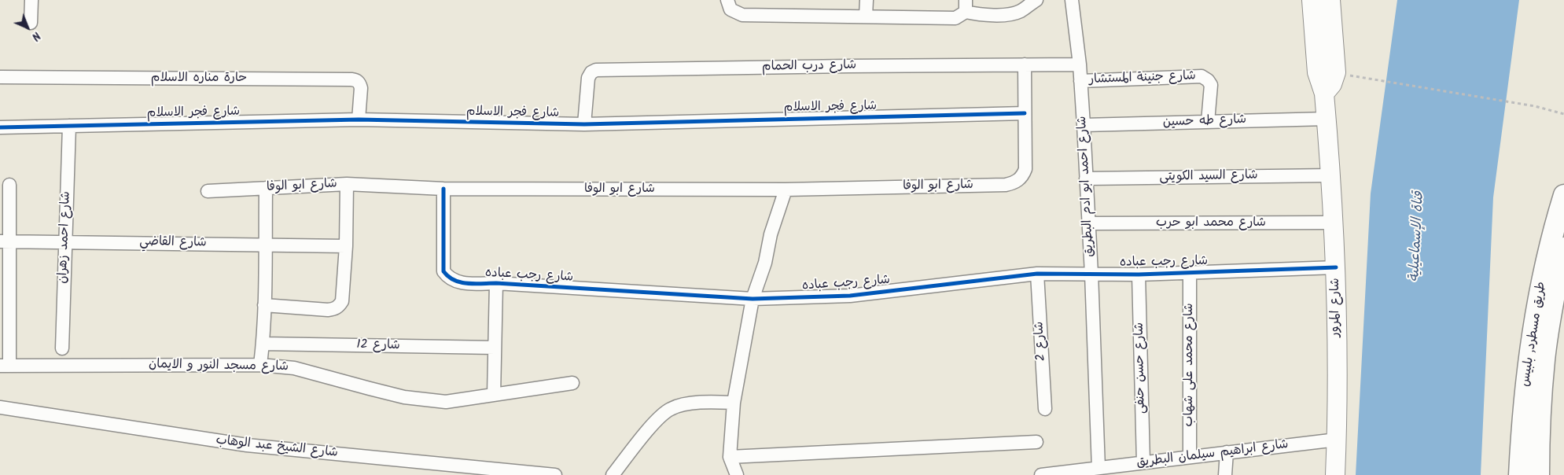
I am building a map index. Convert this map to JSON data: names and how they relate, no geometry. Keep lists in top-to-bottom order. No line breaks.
{"streets":{"main road":["شارع المرور","طريق مسطرد, بلبيس"],"street":["شارع درب الحمام","حارة مناره الاسلام","شارع جنينة المستشار","شارع فجر الاسلام","شارع طه حسين","شارع السيد الكويتى","شارع ابو الوفا","شارع احمد ابو ادم البطريق","شارع محمد ابو حرب","شارع احمد زهران","شارع القاضي","شارع رجب عباده","شارع 2","شارع 12","شارع محمد على شهاب","شارع مسجد النور و الايمان","شارع حسن حنفى","شارع الشيخ عبد الوهاب","شارع ابراهيم سيلمان البطريق"]},"crossings":[["شارع درب الحمام","شارع فجر الاسلام"],["شارع درب الحمام","شارع احمد ابو ادم البطريق"],["حارة مناره الاسلام","شارع فجر الاسلام"],["شارع جنينة المستشار","شارع طه حسين"],["شارع جنينة المستشار","شارع احمد ابو ادم البطريق"],["شارع فجر الاسلام","شارع ابو الوفا"],["شارع فجر الاسلام","شارع احمد زهران"],["شارع طه حسين","شارع احمد ابو ادم البطريق"],["شارع طه حسين","شارع المرور"],["شارع السيد الكويتى","شارع احمد ابو ادم البطريق"],["شارع السيد الكويتى","شارع المرور"],["شارع ابو الوفا","شارع رجب عباده"],["شارع احمد ابو ادم البطريق","شارع محمد ابو حرب"],["شارع احمد ابو ادم البطريق","شارع رجب عباده"],["شارع احمد ابو ادم البطريق","شارع ابراهيم سيلمان البطريق"],["شارع محمد ابو حرب","شارع المرور"],["شارع احمد زهران","شارع القاضي"],["شارع رجب عباده","شارع المرور"],["شارع رجب عباده","شارع 2"],["شارع رجب عباده","شارع محمد على شهاب"],["شارع رجب عباده","شارع حسن حنفى"],["شارع المرور","شارع ابراهيم سيلمان البطريق"],["شارع محمد على شهاب","شارع ابراهيم سيلمان البطريق"],["شارع حسن حنفى","شارع ابراهيم سيلمان البطريق"]],"water":["قناة الإسماعيلية"],"north":"bottom right"}
